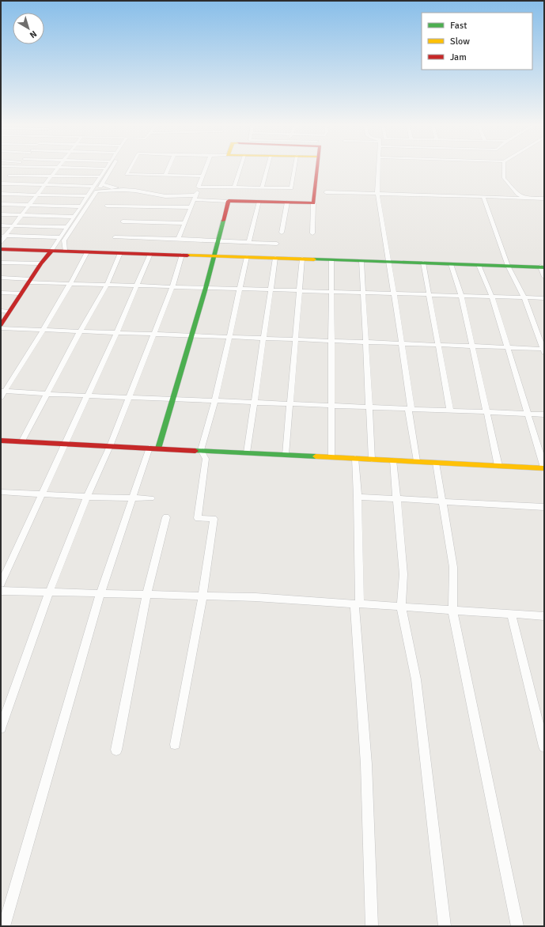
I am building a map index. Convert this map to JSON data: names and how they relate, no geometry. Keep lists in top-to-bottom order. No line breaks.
{"legend":["Fast","Slow","Jam"],"north":"bottom right"}
